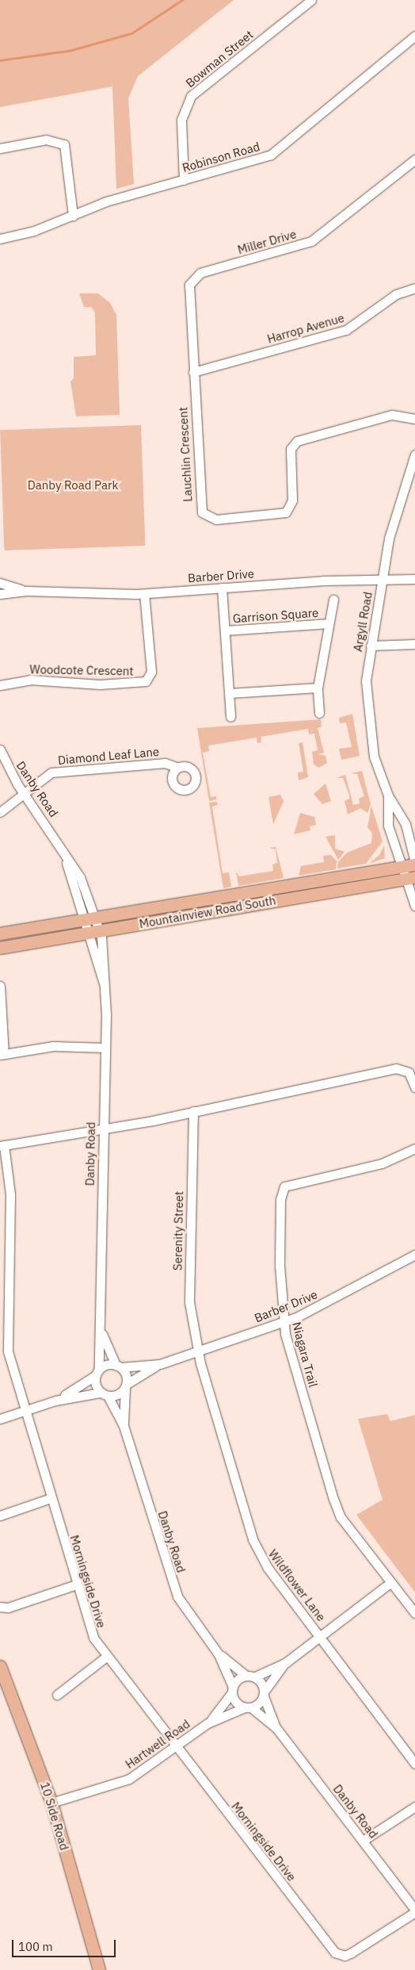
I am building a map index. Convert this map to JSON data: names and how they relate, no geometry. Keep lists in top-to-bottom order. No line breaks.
{"streets":{"main road":["Mountainview Road South","10 Side Road"],"street":["Bowman Street","Robinson Road","Miller Drive","Harrop Avenue","Lauchlin Crescent","Barber Drive","Garrison Square","Argyll Road","Woodcote Crescent","Diamond Leaf Lane","Danby Road","Serenity Street","Niagara Trail","Morningside Drive","Wildflower Lane","Hartwell Road"]},"crossings":[["Bowman Street","Robinson Road"],["Miller Drive","Harrop Avenue"],["Miller Drive","Lauchlin Crescent"],["Harrop Avenue","Lauchlin Crescent"],["Barber Drive","Garrison Square"],["Barber Drive","Argyll Road"],["Barber Drive","Woodcote Crescent"],["Barber Drive","Danby Road"],["Barber Drive","Serenity Street"],["Barber Drive","Niagara Trail"],["Barber Drive","Wildflower Lane"],["Argyll Road","Mountainview Road South"],["Diamond Leaf Lane","Danby Road"],["Danby Road","Mountainview Road South"],["Danby Road","Morningside Drive"],["Danby Road","Hartwell Road"],["Serenity Street","Wildflower Lane"],["Morningside Drive","Hartwell Road"],["Hartwell Road","10 Side Road"]],"parks":["Danby Road Park"],"scale_bar":"100 m"}
